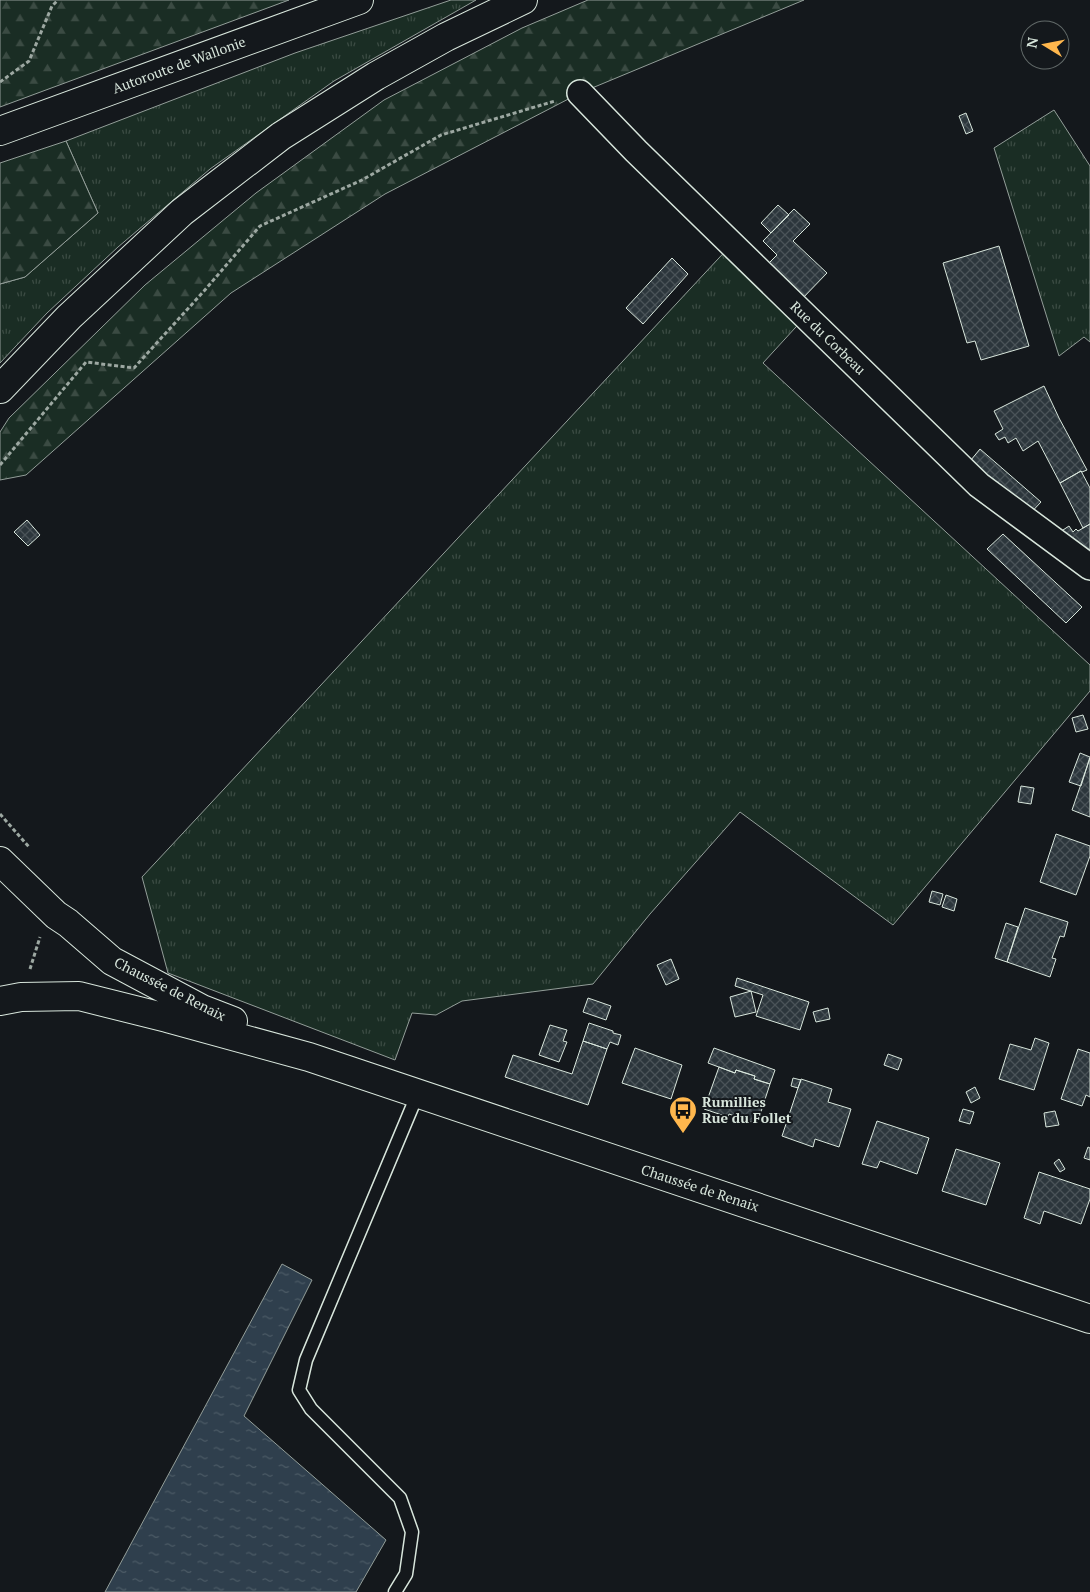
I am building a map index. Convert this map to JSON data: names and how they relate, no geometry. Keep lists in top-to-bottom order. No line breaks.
{"streets":{"main road":["Autoroute de Wallonie","Chaussée de Renaix"],"street":["Rue du Corbeau"]},"places":{"bus stop":["Rumillies Rue du Follet"]},"north":"left"}
